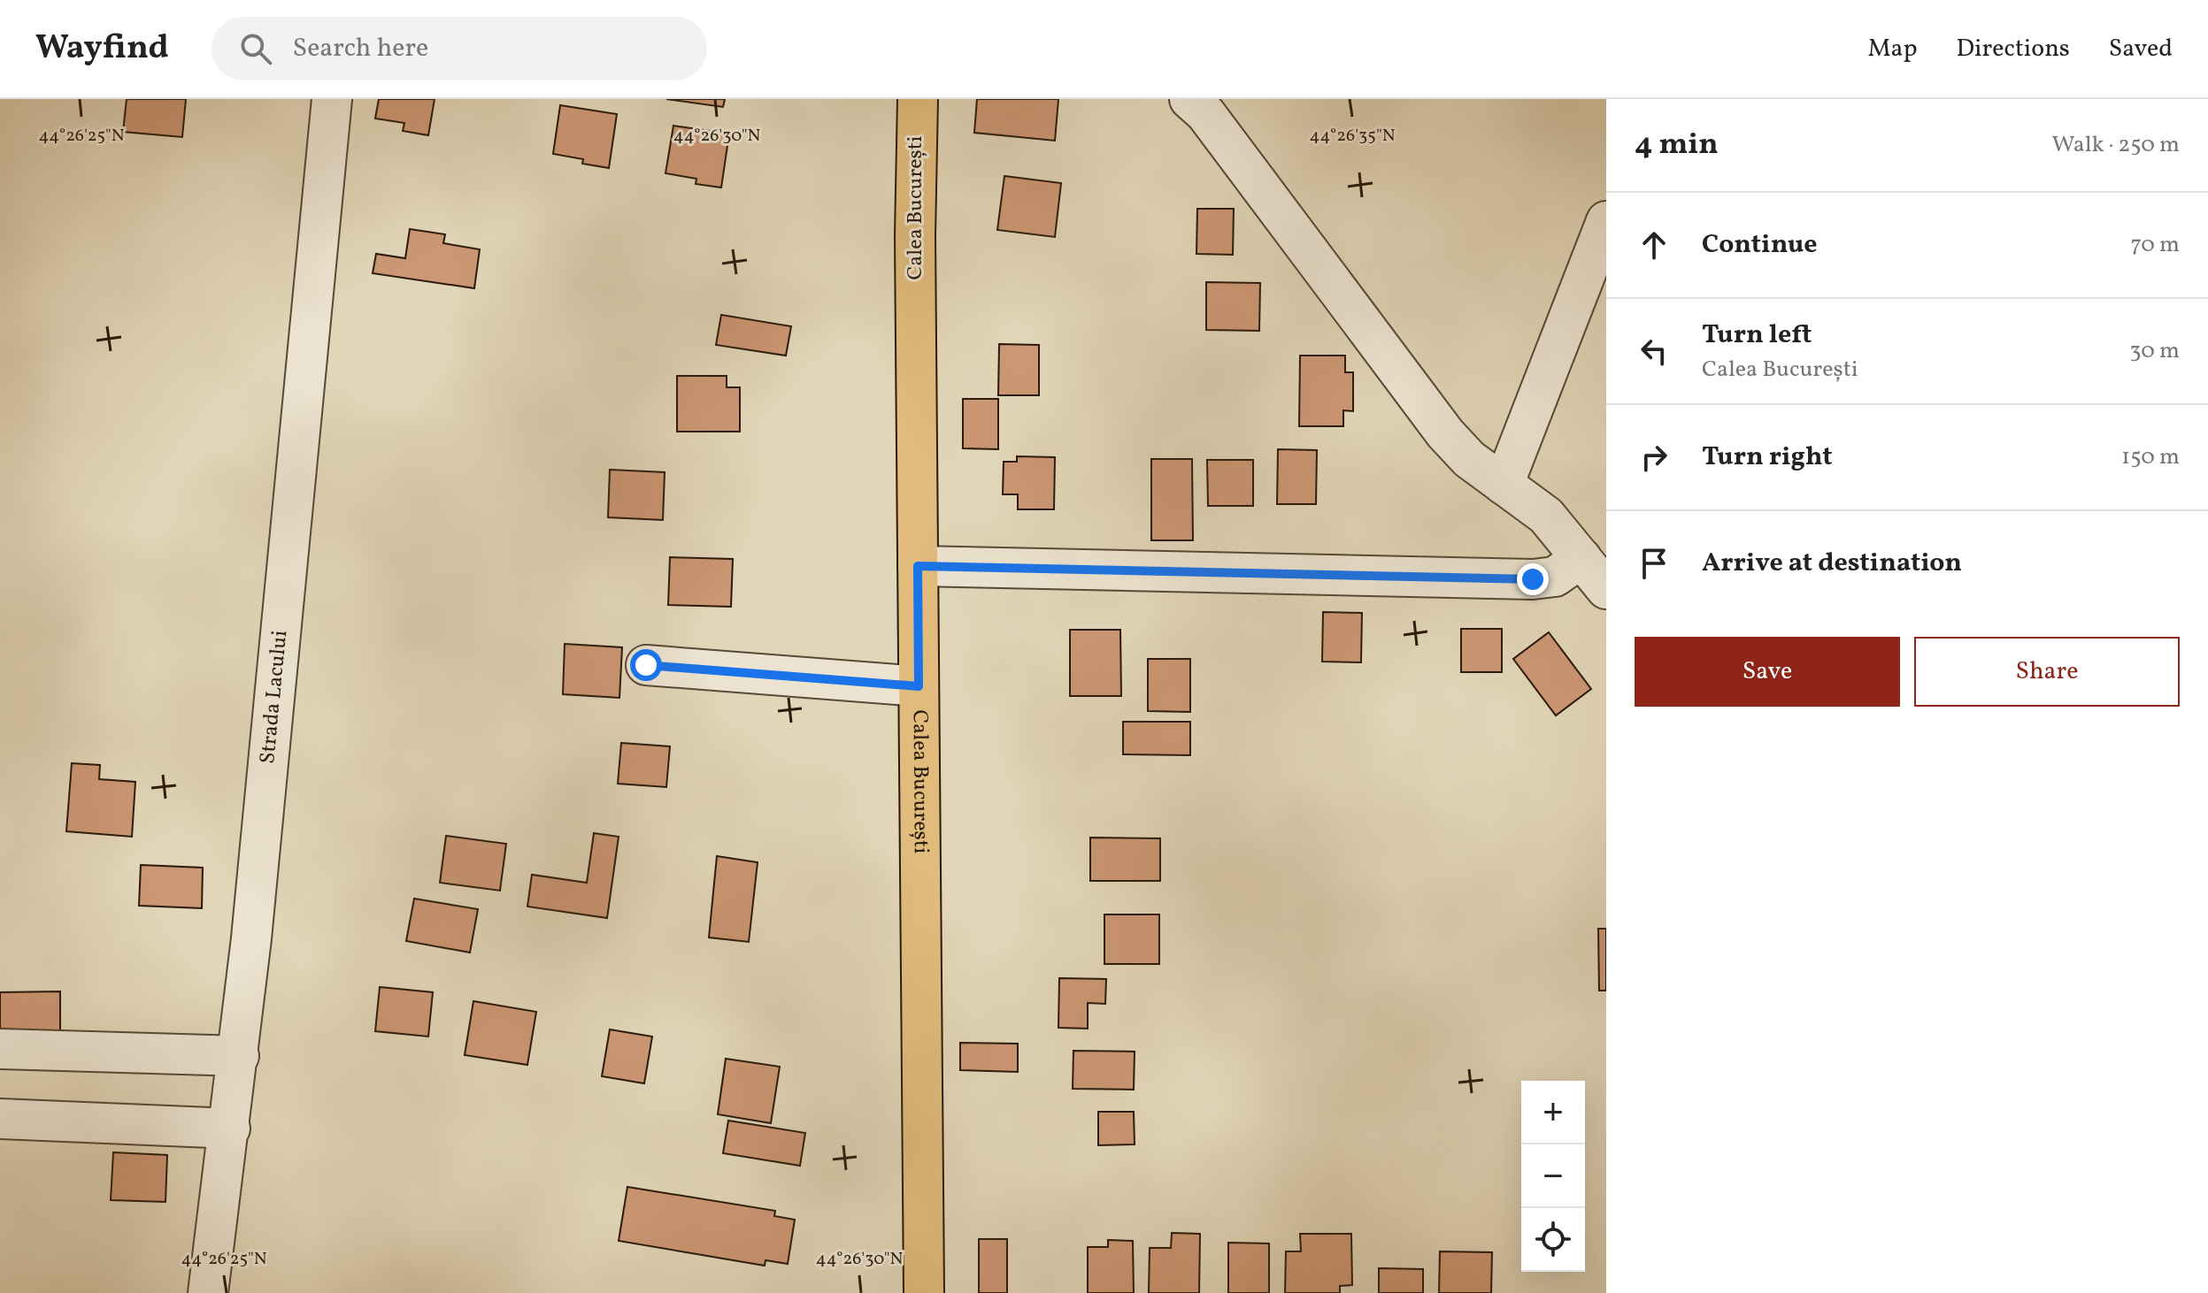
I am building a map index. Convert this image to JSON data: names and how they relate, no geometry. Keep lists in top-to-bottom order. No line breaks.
{"streets":{"main road":["Calea București"],"street":["Strada Lacului"]},"page":{"header":"Wayfind","search":"Search here","nav":["Map","Directions","Saved"],"heading":["4 min","Walk · 250 m"],"list":[["Continue","70 m"],["Turn left","Calea București","30 m"],["Turn right","150 m"],"Arrive at destination"],"buttons":["Save","Share"],"map_buttons":["+","−"]},"coordinates":["44°26'25\"N","44°26'30\"N","44°26'35\"N"]}
